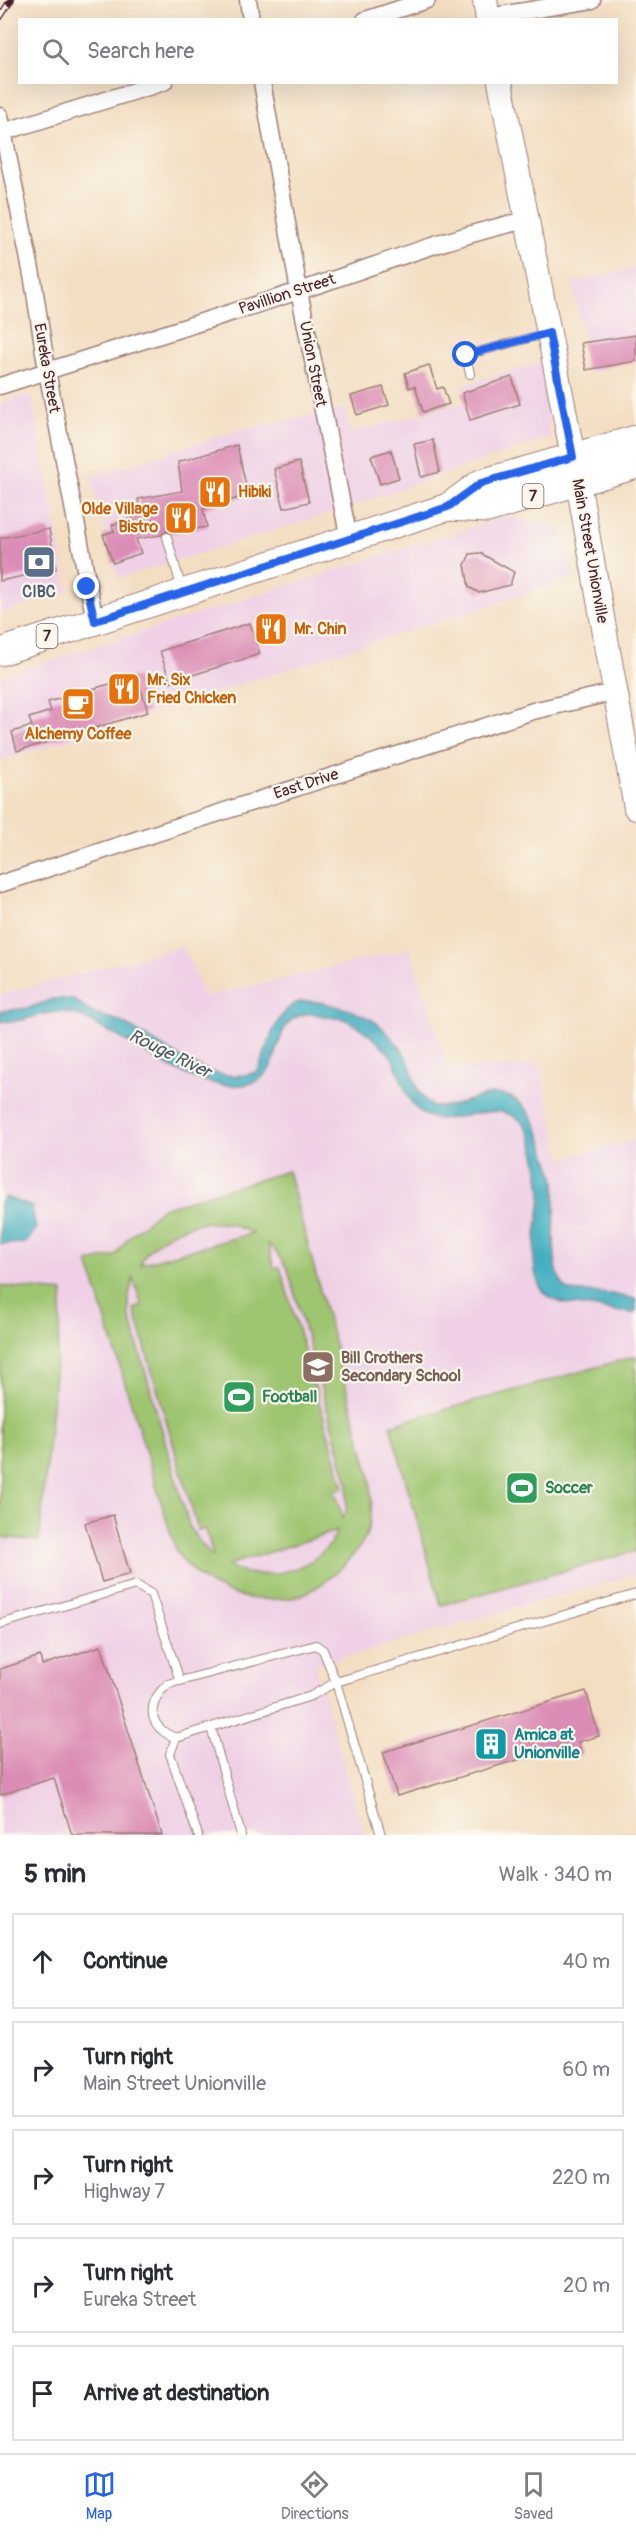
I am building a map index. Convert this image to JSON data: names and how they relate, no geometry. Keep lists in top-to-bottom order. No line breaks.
{"streets":{"main road":["7","Main Street Unionville"],"street":["Pavillion Street","Union Street","Eureka Street","East Drive"]},"crossings":[["Pavillion Street","Union Street"],["Pavillion Street","Eureka Street"],["Pavillion Street","Main Street Unionville"],["Union Street","7"],["Eureka Street","7"],["7","Main Street Unionville"],["Main Street Unionville","East Drive"]],"water":["Rouge River"],"places":{"restaurant":["Hibiki","Olde Village Bistro","Mr. Chin","Mr. Six Fried Chicken"],"bank":["CIBC"],"cafe":["Alchemy Coffee"],"school or university":["Bill Crothers Secondary School"],"sports":["Football","Soccer"],"building":["Amica at Unionville"]},"page":{"search":"Search here","heading":["5 min","Walk · 340 m"],"list":[["Continue","40 m"],["Turn right","Main Street Unionville","60 m"],["Turn right","Highway 7","220 m"],["Turn right","Eureka Street","20 m"],"Arrive at destination"],"nav":["Map","Directions","Saved"]}}
